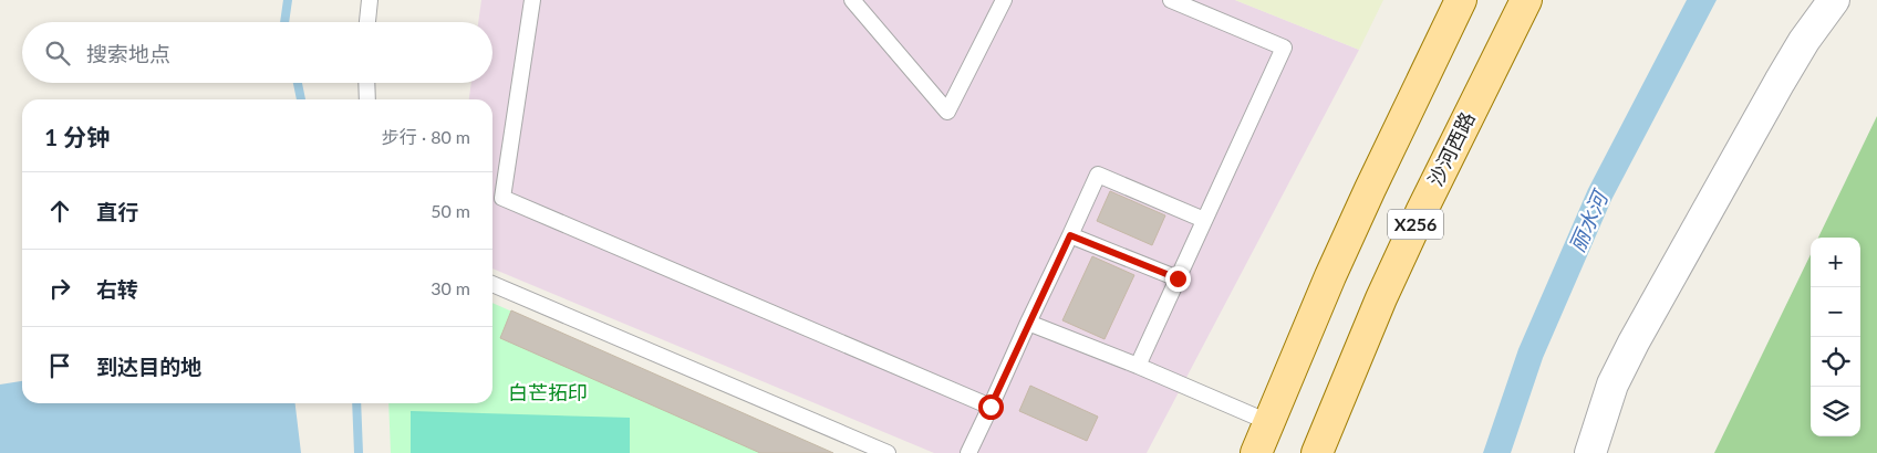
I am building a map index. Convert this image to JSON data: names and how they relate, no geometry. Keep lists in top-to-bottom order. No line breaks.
{"streets":{"main road":["沙河西路","X256"]},"water":["丽水河"],"parks":["白芒拓印"],"page":{"search":"搜索地点","heading":["1 分钟","步行 · 80 m"],"list":[["直行","50 m"],["右转","30 m"],"到达目的地"],"map_buttons":["+","−"]}}
